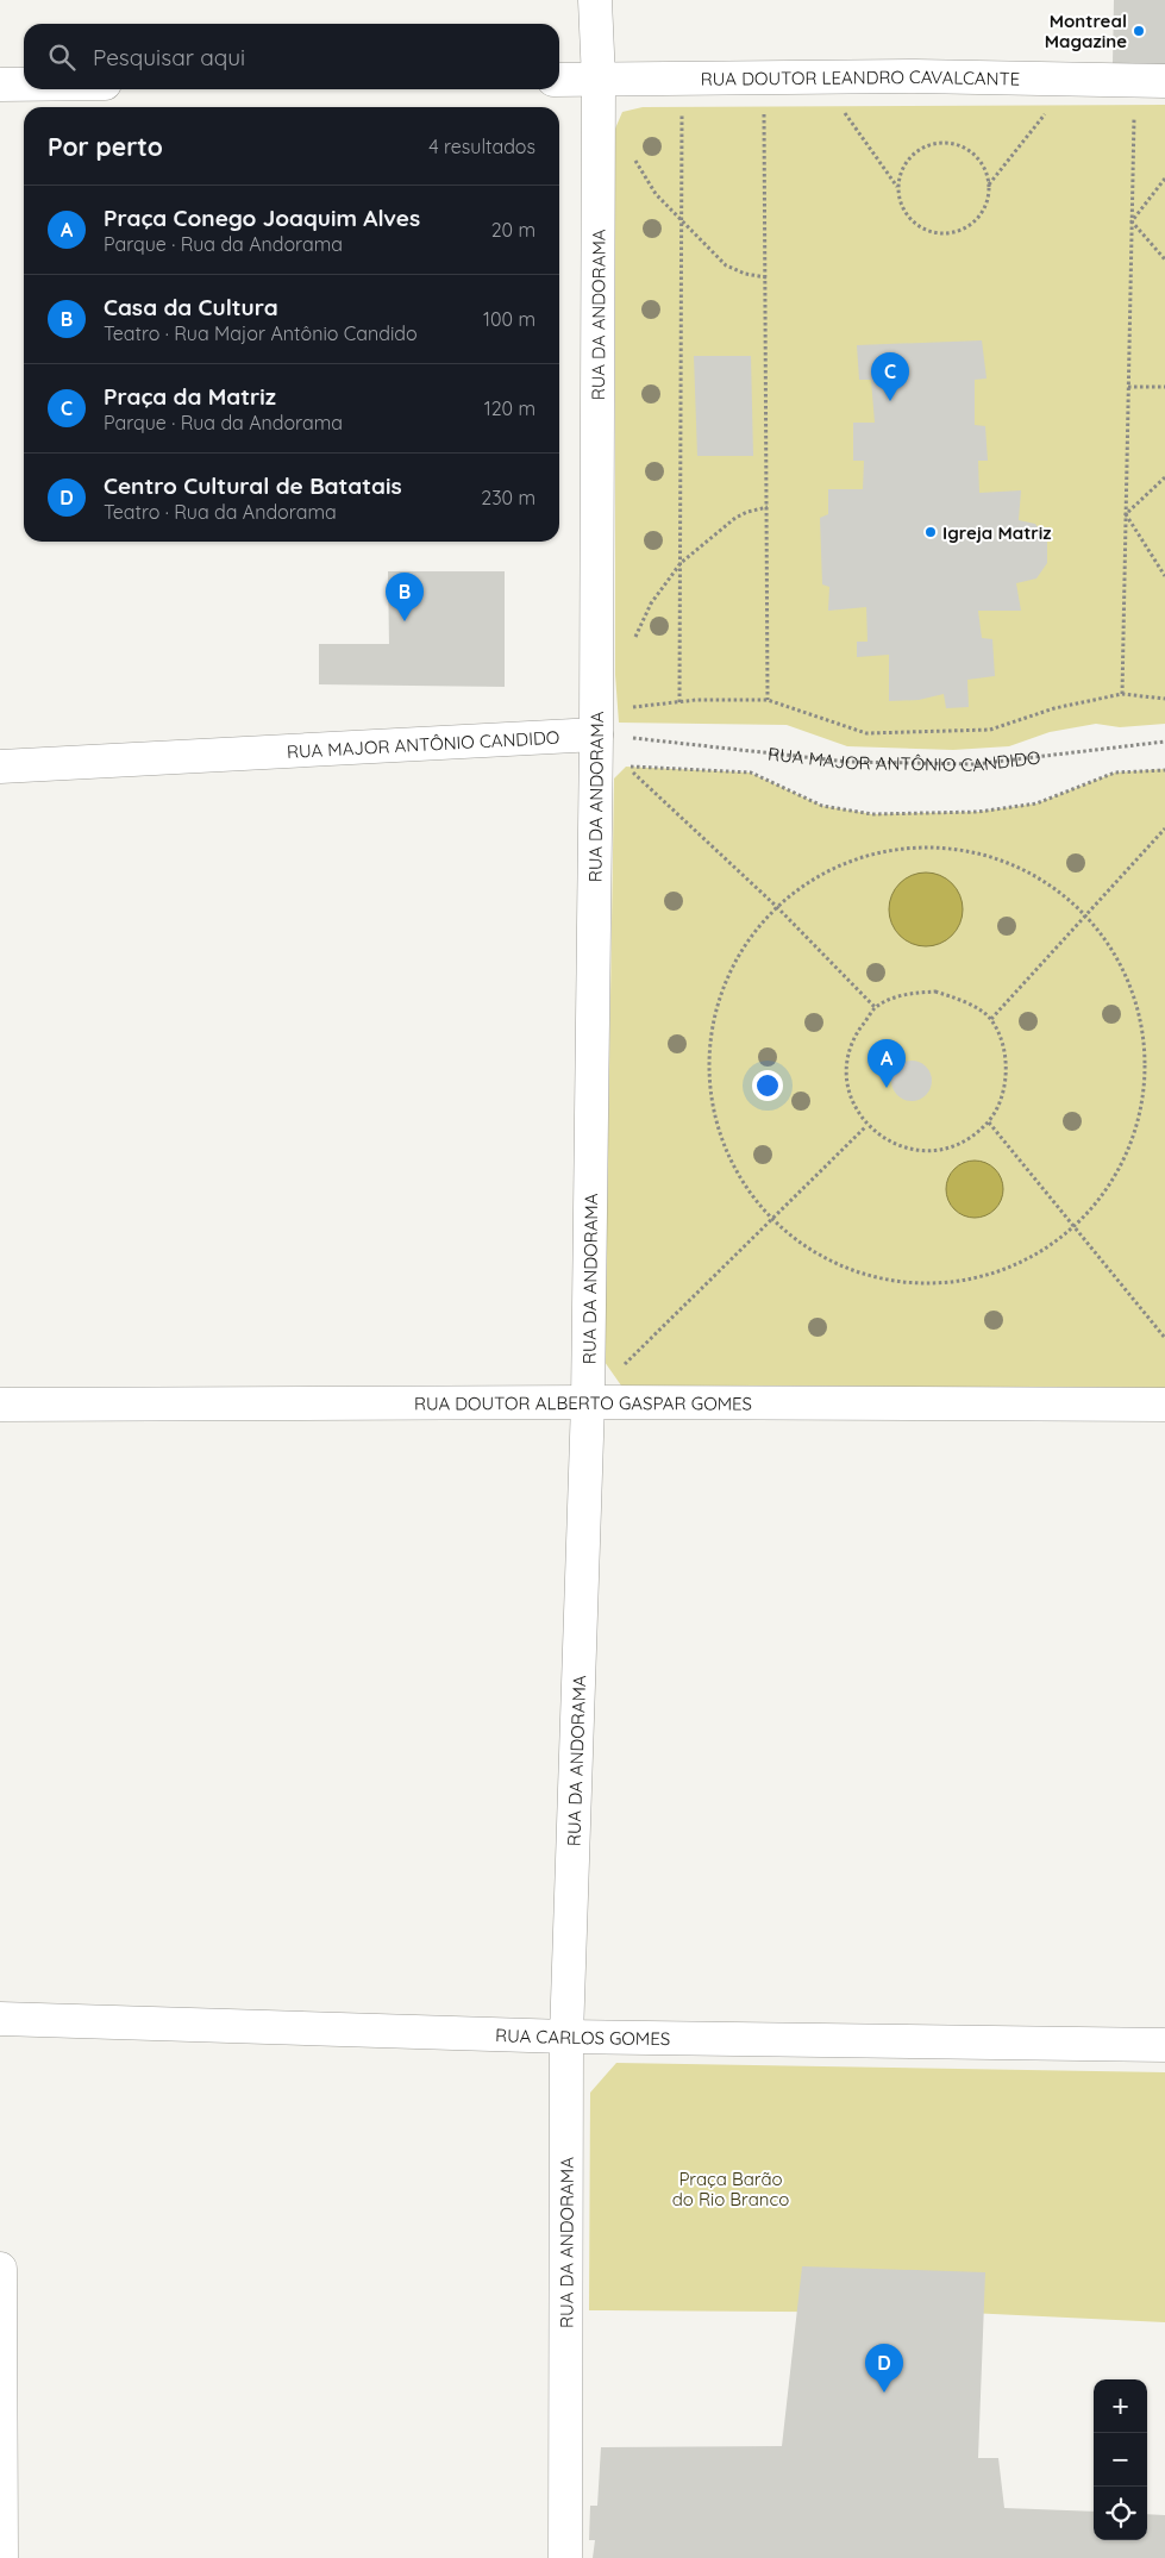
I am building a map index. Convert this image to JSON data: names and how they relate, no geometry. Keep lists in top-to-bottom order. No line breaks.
{"streets":{"street":["RUA DOUTOR LEANDRO CAVALCANTE","RUA DA ANDORAMA","RUA MAJOR ANTÔNIO CANDIDO","RUA DOUTOR ALBERTO GASPAR GOMES","RUA CARLOS GOMES"]},"crossings":[["RUA DOUTOR LEANDRO CAVALCANTE","RUA DA ANDORAMA"],["RUA DA ANDORAMA","RUA MAJOR ANTÔNIO CANDIDO"],["RUA DA ANDORAMA","RUA DOUTOR ALBERTO GASPAR GOMES"],["RUA DA ANDORAMA","RUA CARLOS GOMES"]],"parks":["Praça Barão do Rio Branco"],"places":["Montreal Magazine","Igreja Matriz"],"page":{"search":"Pesquisar aqui","heading":["Por perto","4 resultados"],"list":[{"mark":"A","name":"Praça Conego Joaquim Alves","note":"Parque · Rua da Andorama","value":"20 m"},{"mark":"B","name":"Casa da Cultura","note":"Teatro · Rua Major Antônio Candido","value":"100 m"},{"mark":"C","name":"Praça da Matriz","note":"Parque · Rua da Andorama","value":"120 m"},{"mark":"D","name":"Centro Cultural de Batatais","note":"Teatro · Rua da Andorama","value":"230 m"}],"pins":["C","B","A","D"],"map_buttons":["+","−"]}}
